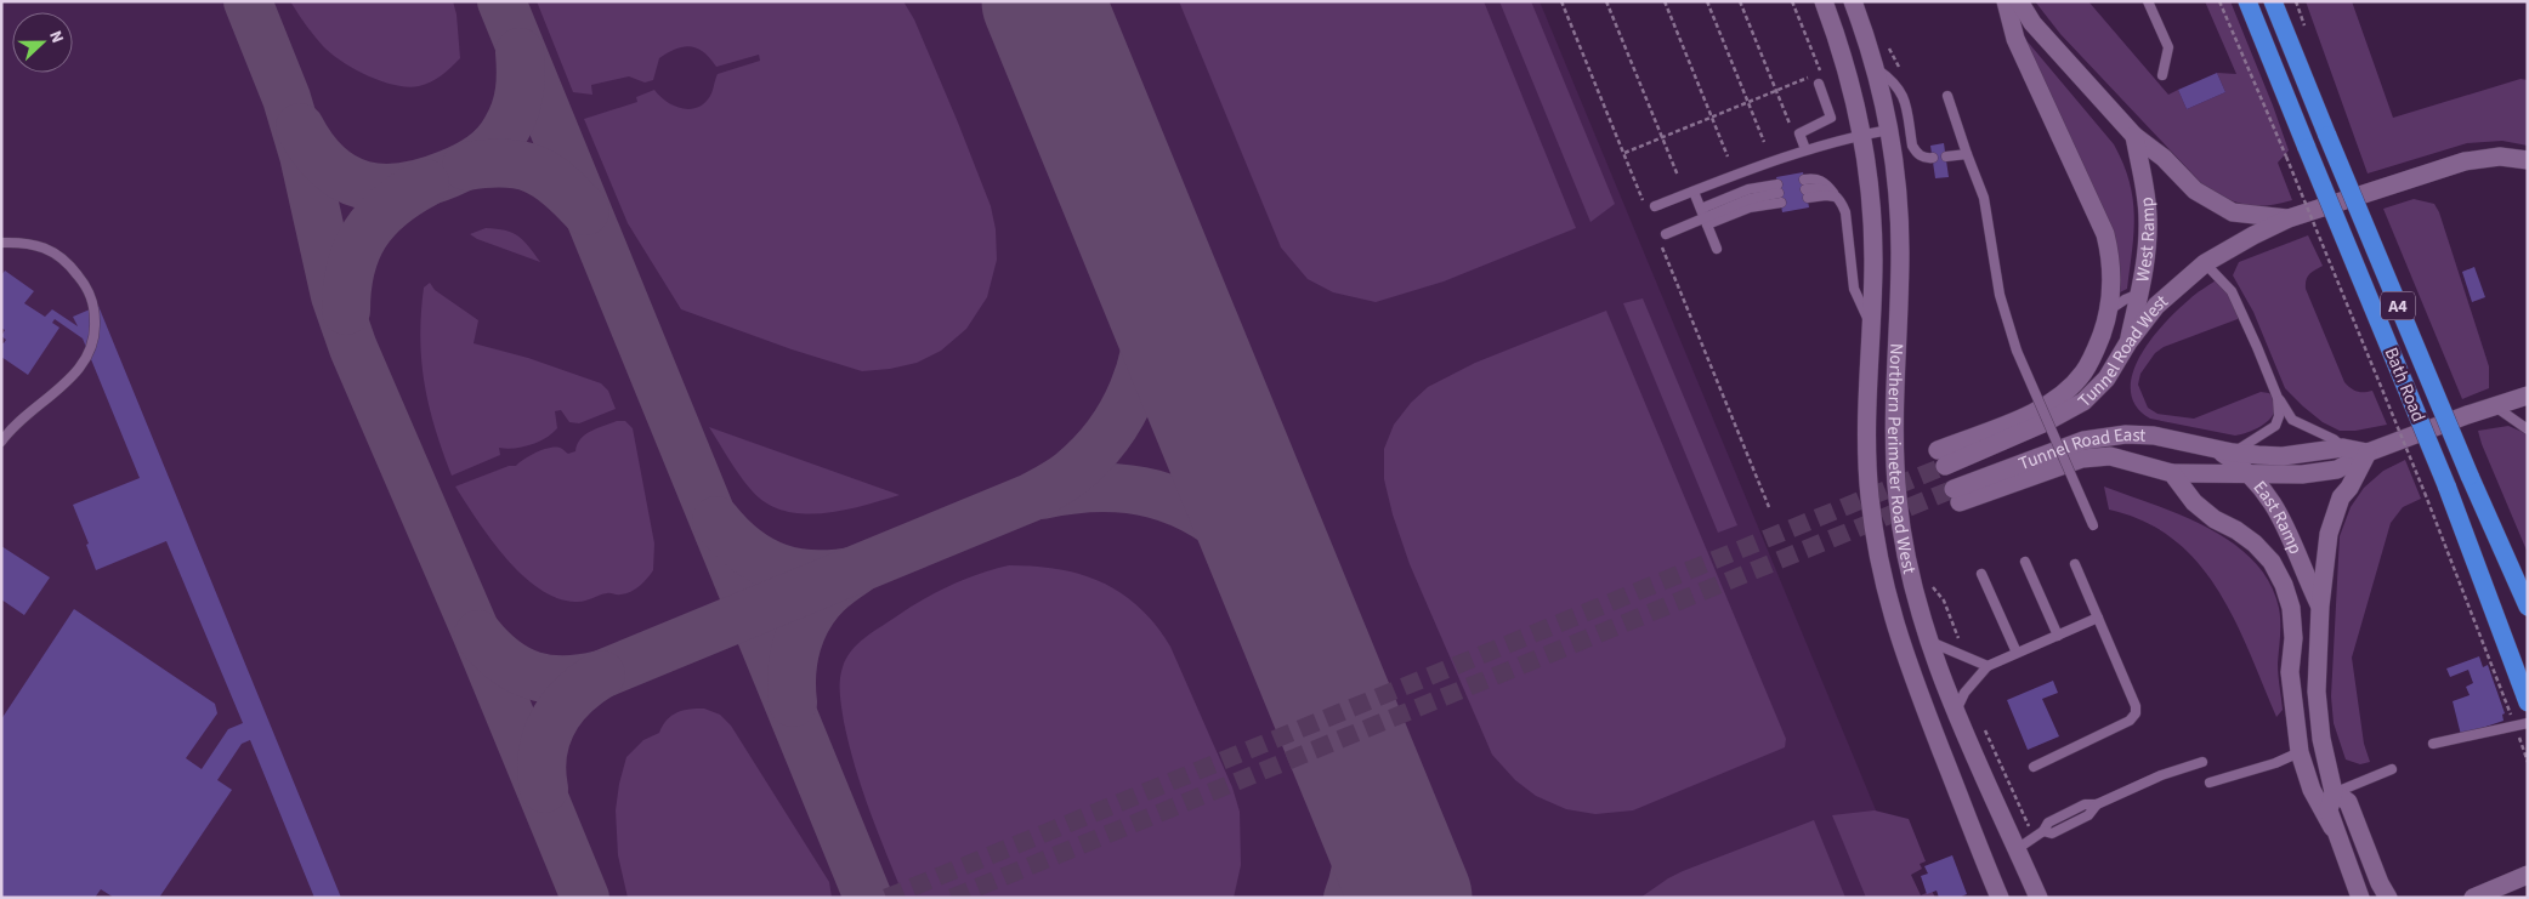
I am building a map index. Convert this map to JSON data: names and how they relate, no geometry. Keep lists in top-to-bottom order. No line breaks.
{"streets":{"highway":["A4","Bath Road"],"street":["West Ramp","Tunnel Road West","Tunnel Road East","Northern Perimeter Road West","East Ramp"]},"crossings":[["West Ramp","Tunnel Road West"],["Tunnel Road East","East Ramp"]],"north":"right"}
